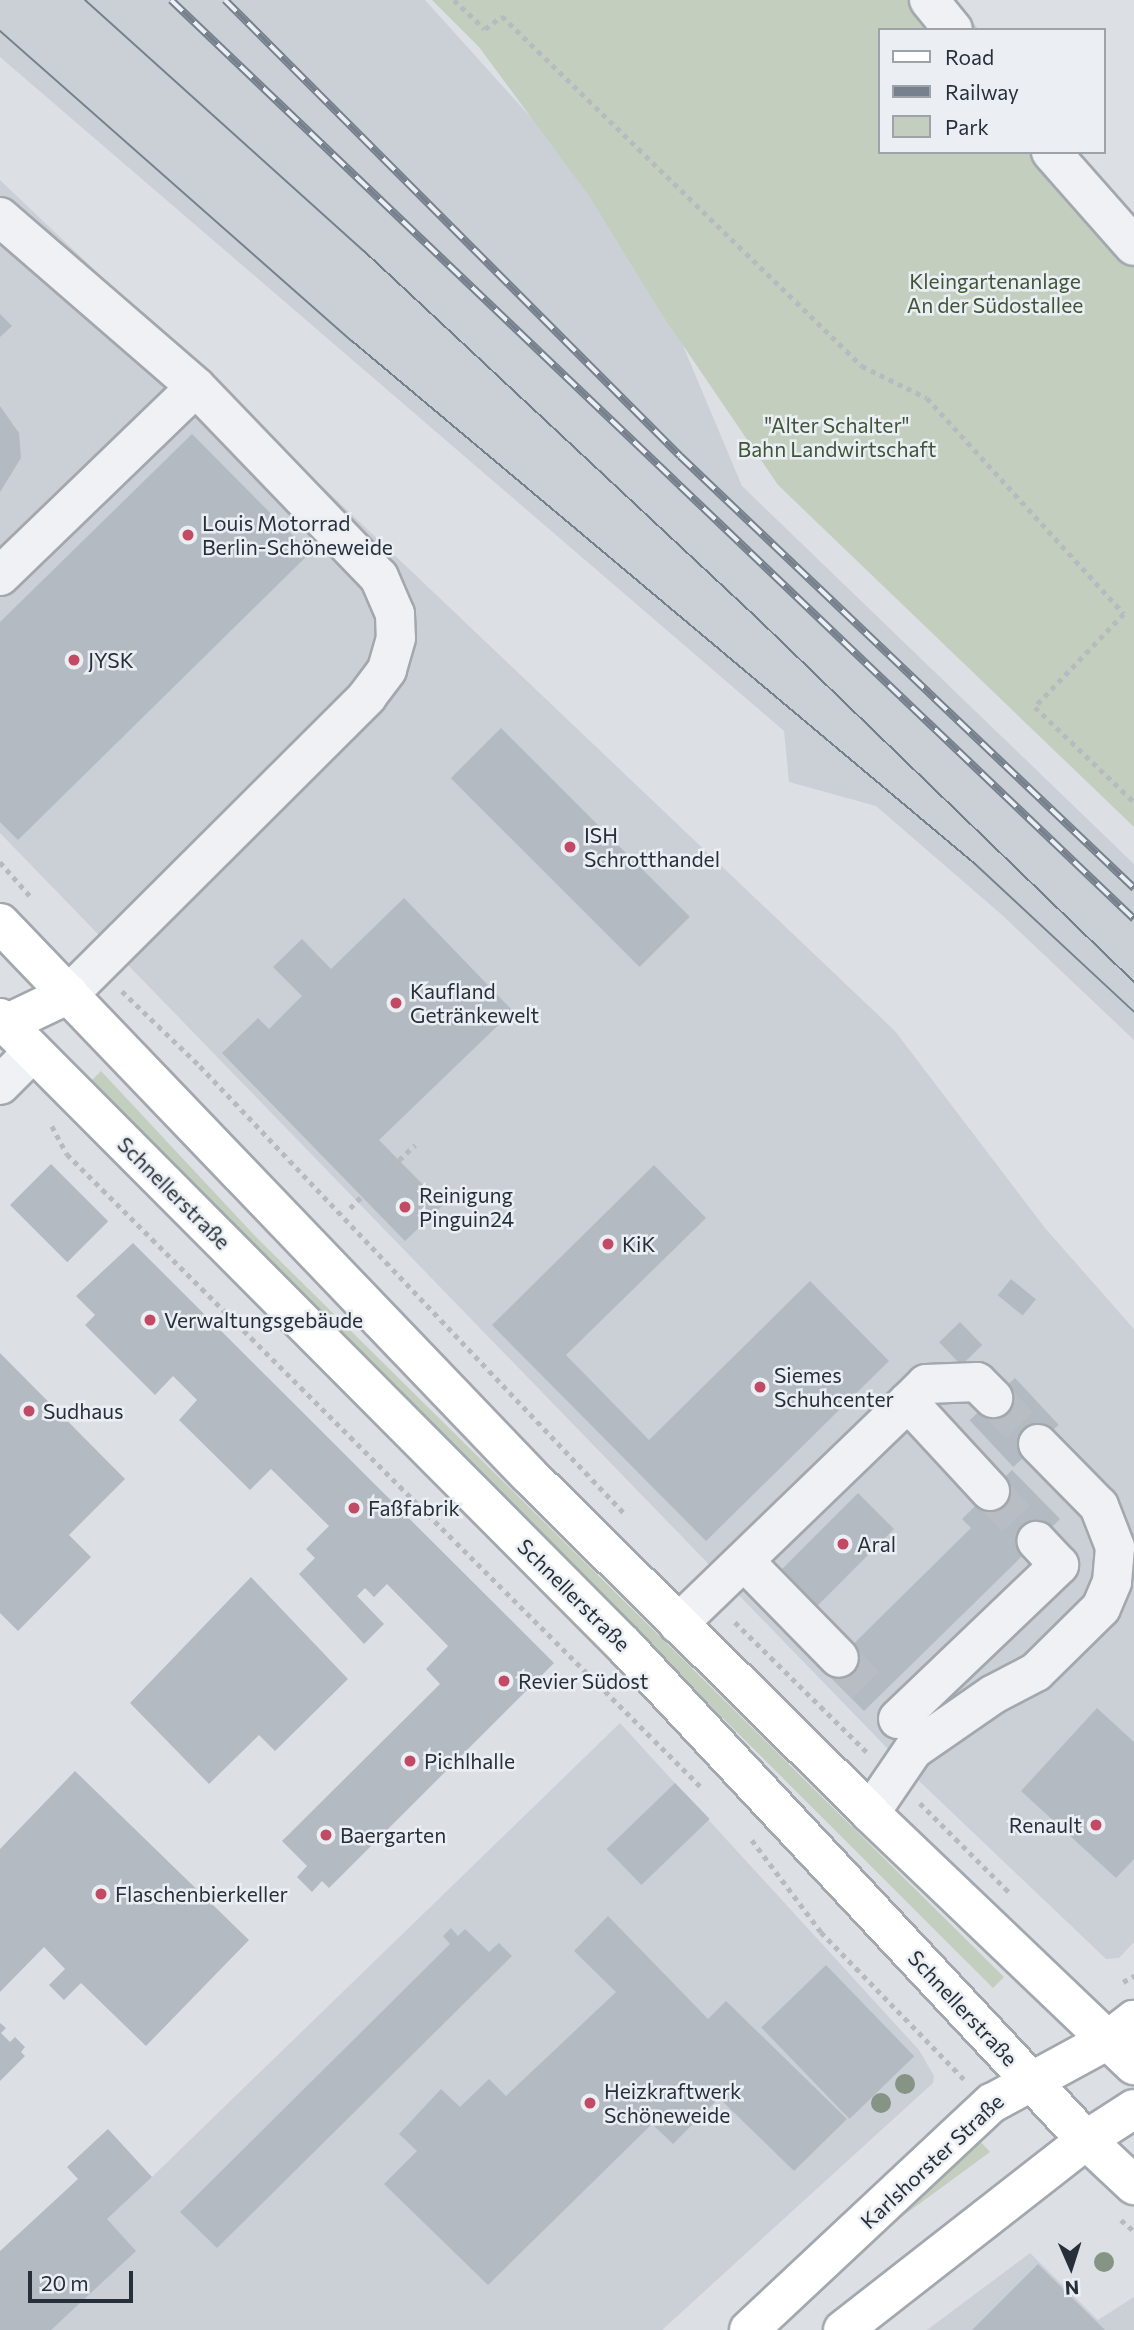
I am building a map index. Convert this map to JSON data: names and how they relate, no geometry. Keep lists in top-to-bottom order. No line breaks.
{"streets":{"main road":["Schnellerstraße","Karlshorster Straße"]},"crossings":[["Schnellerstraße","Karlshorster Straße"]],"parks":["Kleingartenanlage An der Südostallee","\"Alter Schalter\" Bahn Landwirtschaft"],"places":["Louis Motorrad Berlin-Schöneweide","JYSK","ISH Schrotthandel","Kaufland Getränkewelt","Reinigung Pinguin24","KiK","Verwaltungsgebäude","Siemes Schuhcenter","Sudhaus","Faßfabrik","Aral","Revier Südost","Pichlhalle","Renault","Baergarten","Flaschenbierkeller","Heizkraftwerk Schöneweide"],"legend":["Road","Railway","Park"],"scale_bar":"20 m","north":"bottom"}
